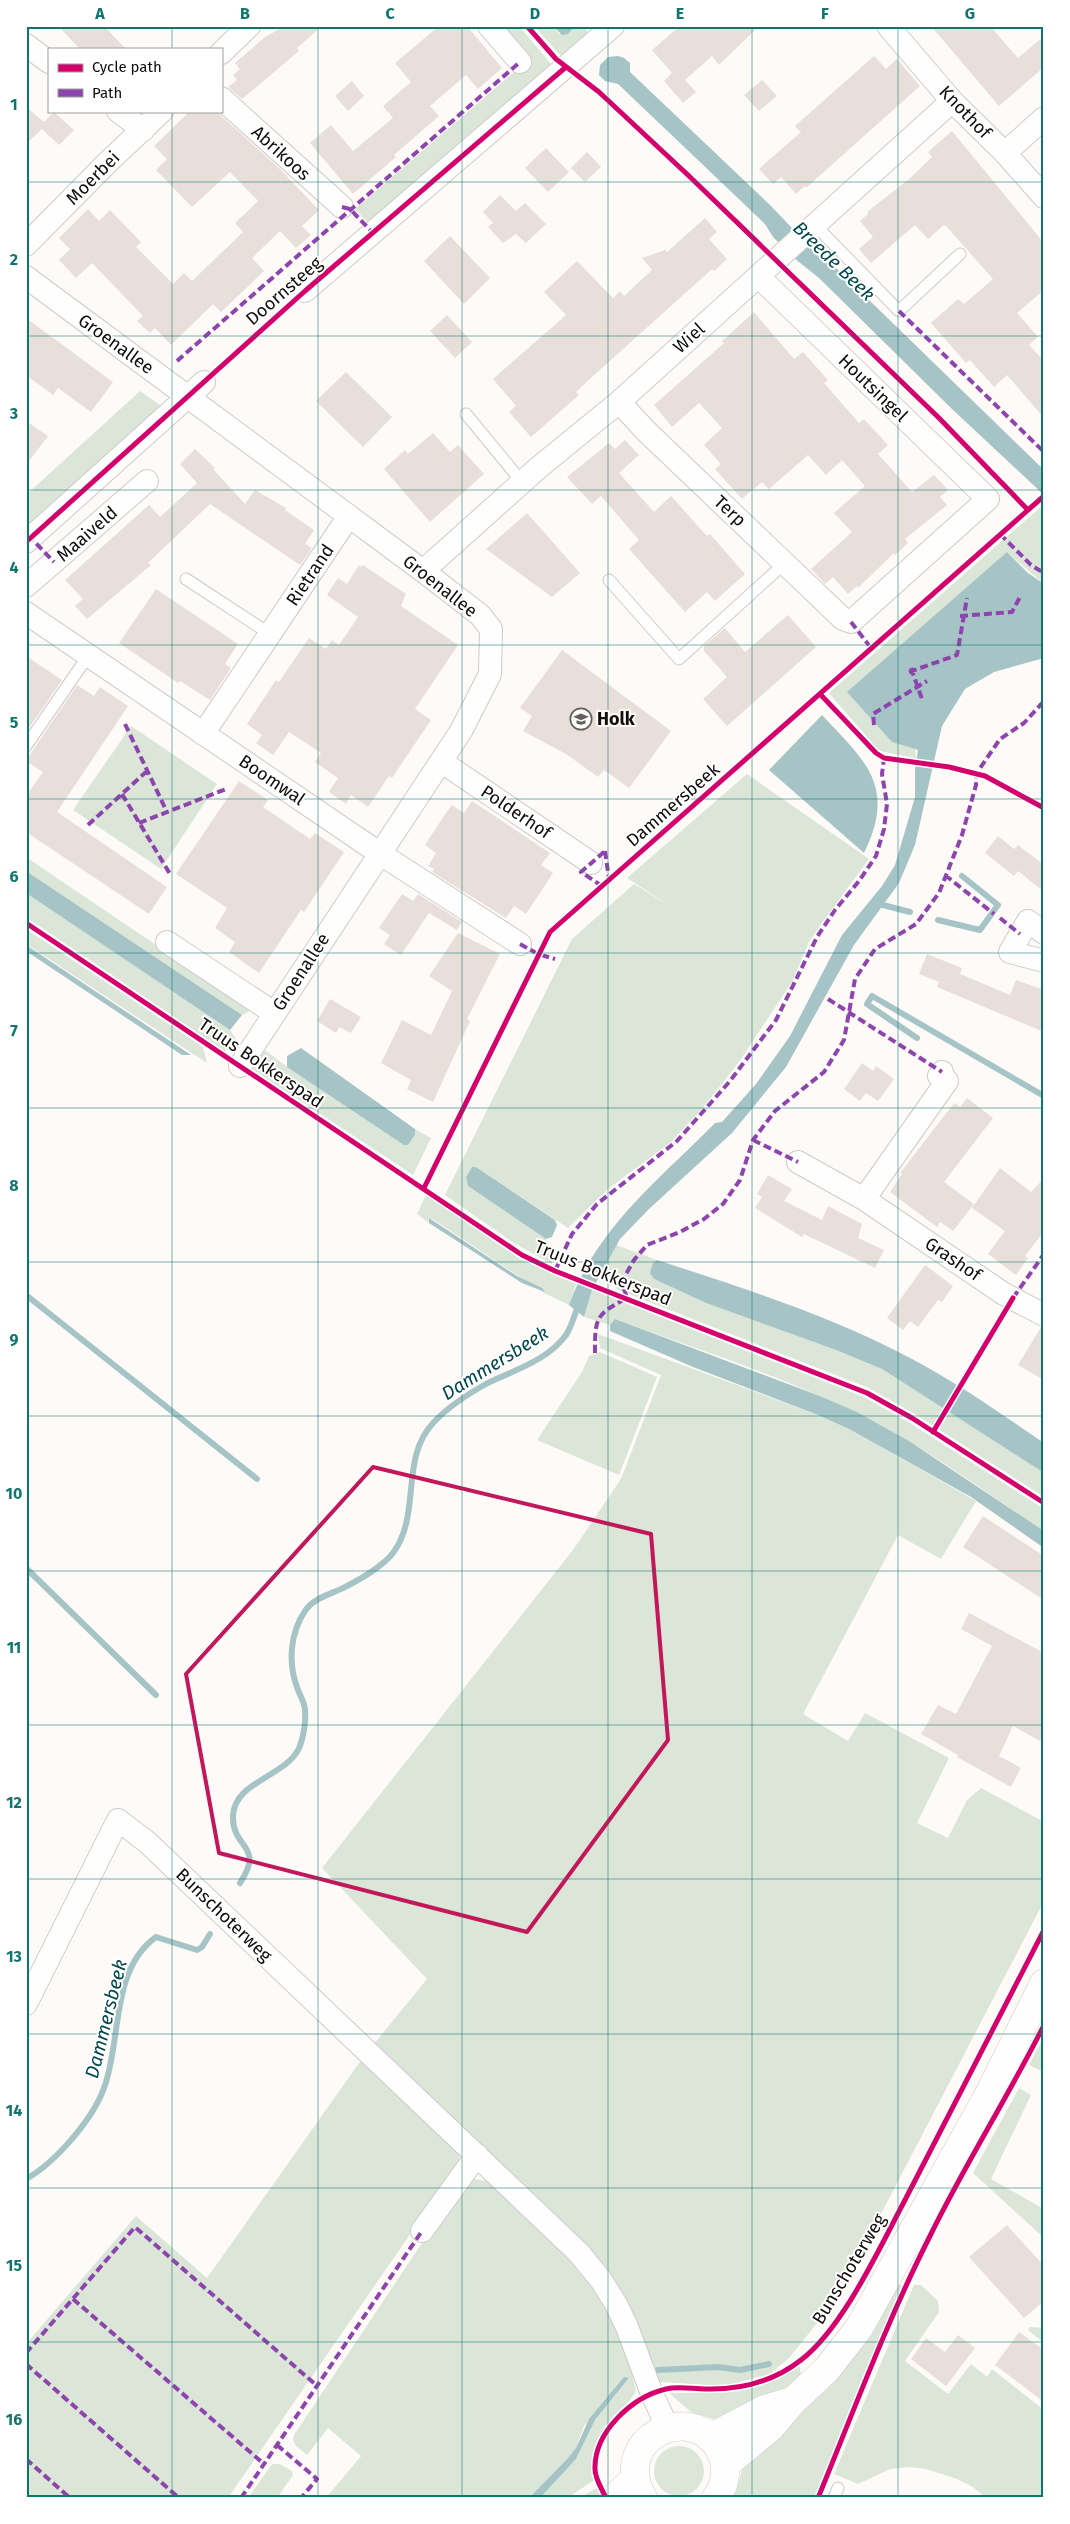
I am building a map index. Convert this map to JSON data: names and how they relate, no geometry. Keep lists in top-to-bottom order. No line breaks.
{"streets":{"street":["Knothof","Abrikoos","Moerbei","Doornsteeg","Wiel","Groenallee","Houtsingel","Terp","Maaiveld","Rietrand","Boomwal","Polderhof","Grashof","Bunschoterweg"],"cycle path":["Dammersbeek","Truus Bokkerspad"]},"crossings":[["Knothof","Wiel"],["Wiel","Groenallee"],["Wiel","Houtsingel"],["Wiel","Terp"],["Groenallee","Rietrand"],["Groenallee","Boomwal"],["Groenallee","Polderhof"],["Houtsingel","Terp"],["Rietrand","Boomwal"]],"water":["Breede Beek","Dammersbeek"],"places":{"school or university":["Holk"]},"legend":["Cycle path","Path"],"grid":{"columns":["A","B","C","D","E","F","G"],"rows":["1","2","3","4","5","6","7","8","9","10","11","12","13","14","15","16"]}}
